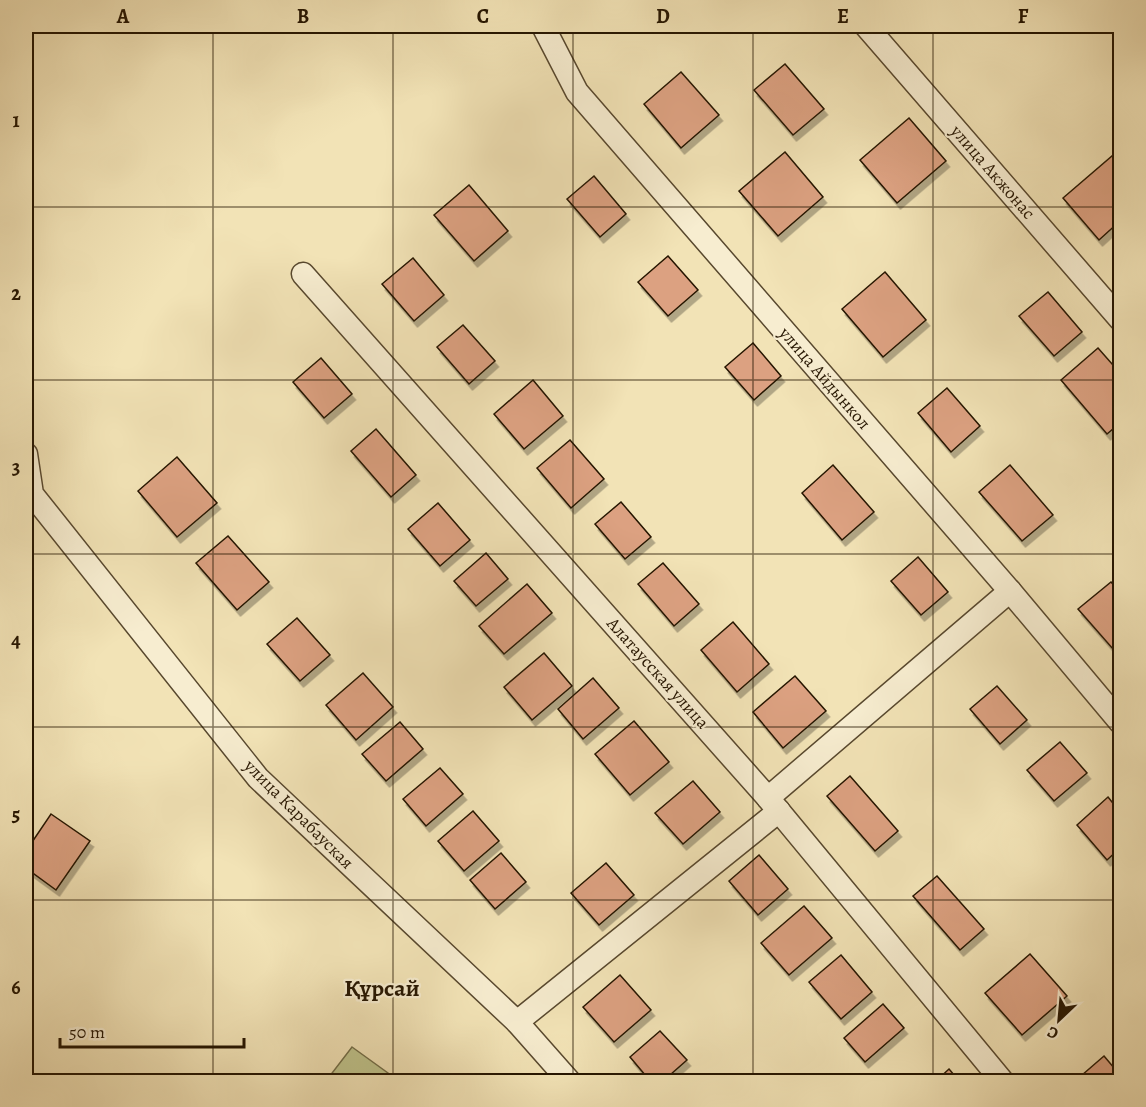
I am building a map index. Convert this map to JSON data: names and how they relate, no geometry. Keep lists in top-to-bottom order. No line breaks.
{"streets":{"street":["улица Акжонас","улица Айдынкол","Алатаусская улица","улица Карабауская"]},"districts":["Құрсай"],"scale_bar":"50 m","north":"bottom left","grid":{"columns":["A","B","C","D","E","F"],"rows":["1","2","3","4","5","6"]}}
